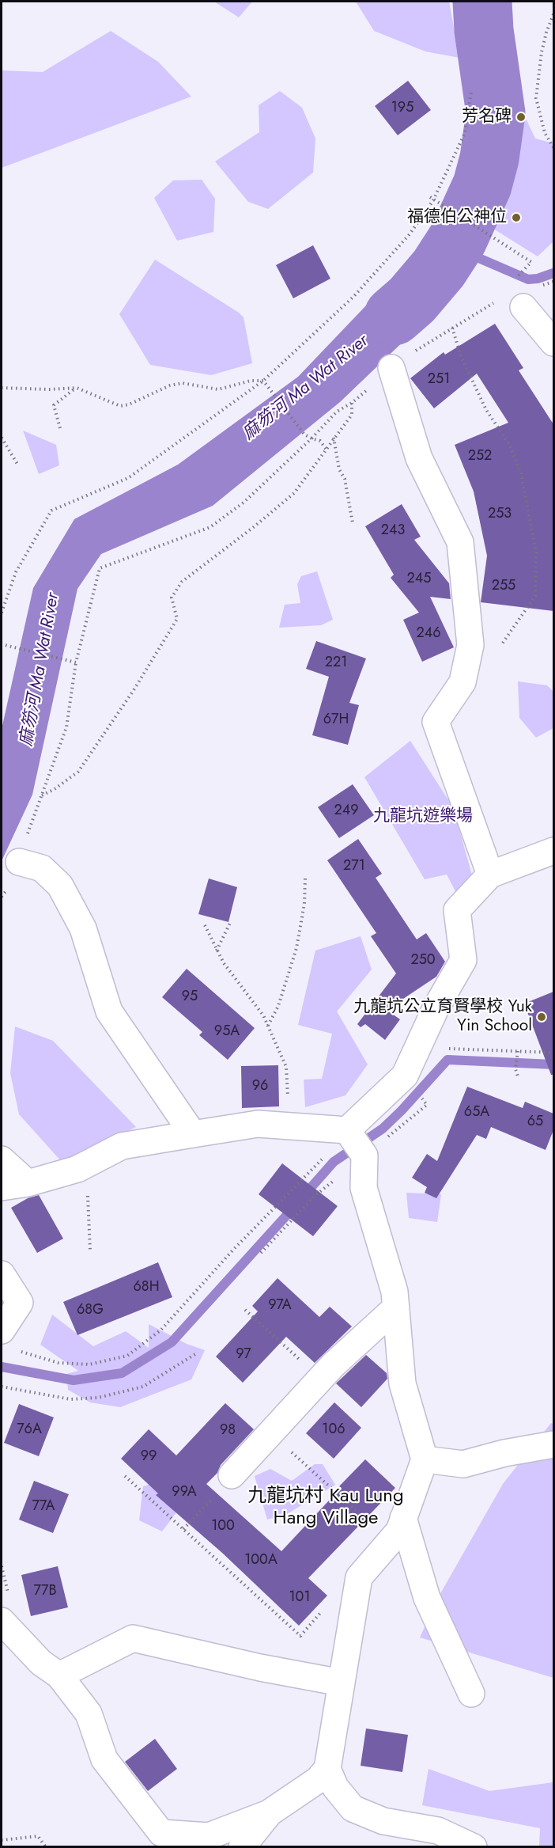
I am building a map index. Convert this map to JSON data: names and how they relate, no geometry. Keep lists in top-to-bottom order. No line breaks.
{"districts":["九龍坑村 Kau Lung Hang Village"],"water":["麻笏河 Ma Wat River"],"parks":["九龍坑遊樂場"],"places":["芳名碑","福德伯公神位","九龍坑公立育賢學校 Yuk Yin School"],"house_numbers":["195","251","252","253","243","245","255","246","221","67H","249","271","250","95","95A","96","65A","65","68H","97A","68G","97","76A","106","98","99","99A","77A","100","100A","77B","101"]}
